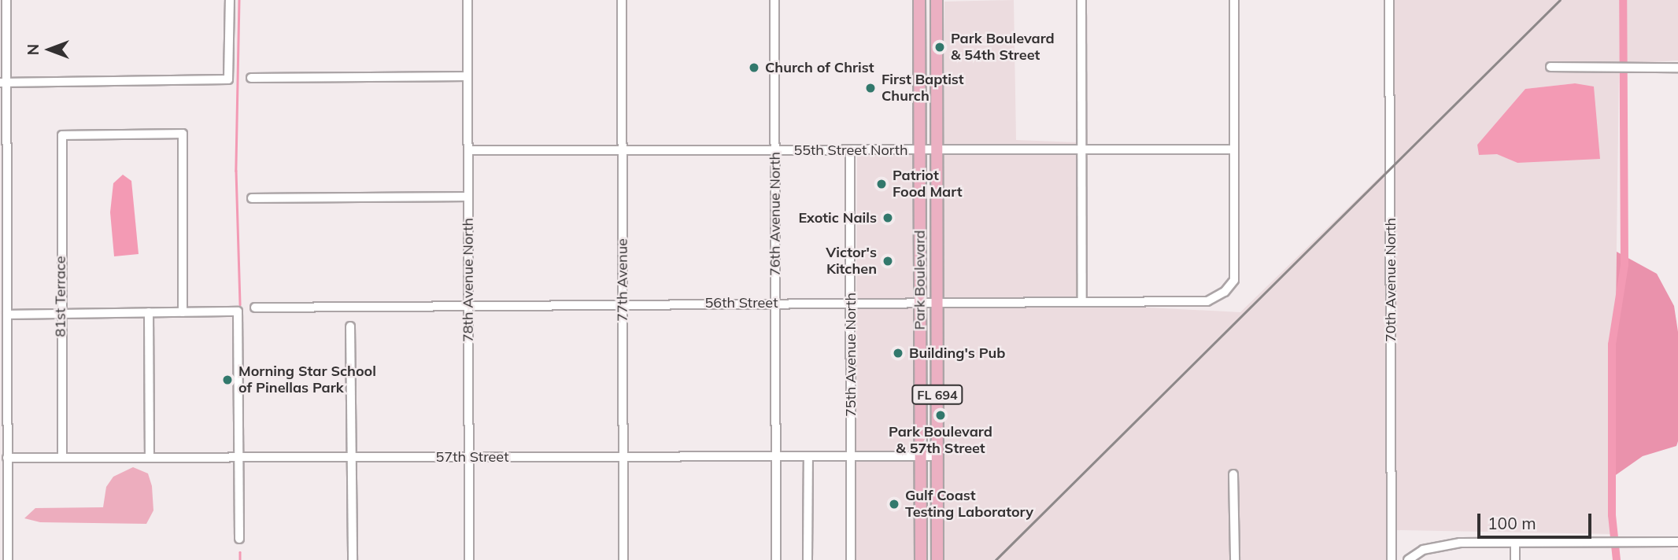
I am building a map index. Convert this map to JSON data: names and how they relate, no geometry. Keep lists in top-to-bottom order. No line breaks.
{"streets":{"main road":["Park Boulevard","FL 694"],"street":["55th Street North","76th Avenue North","78th Avenue North","77th Avenue","70th Avenue North","81st Terrace","56th Street","75th Avenue North","57th Street"]},"crossings":[["55th Street North","76th Avenue North"],["55th Street North","78th Avenue North"],["55th Street North","77th Avenue"],["55th Street North","Park Boulevard"],["55th Street North","56th Street"],["55th Street North","75th Avenue North"],["76th Avenue North","56th Street"],["76th Avenue North","57th Street"],["78th Avenue North","56th Street"],["78th Avenue North","57th Street"],["77th Avenue","56th Street"],["77th Avenue","57th Street"],["Park Boulevard","56th Street"],["Park Boulevard","57th Street"],["81st Terrace","57th Street"],["56th Street","75th Avenue North"],["75th Avenue North","57th Street"]],"places":["Park Boulevard & 54th Street","Church of Christ","First Baptist Church","Patriot Food Mart","Exotic Nails","Victor's Kitchen","Building's Pub","Morning Star School of Pinellas Park","Park Boulevard & 57th Street","Gulf Coast Testing Laboratory"],"scale_bar":"100 m","north":"left"}
